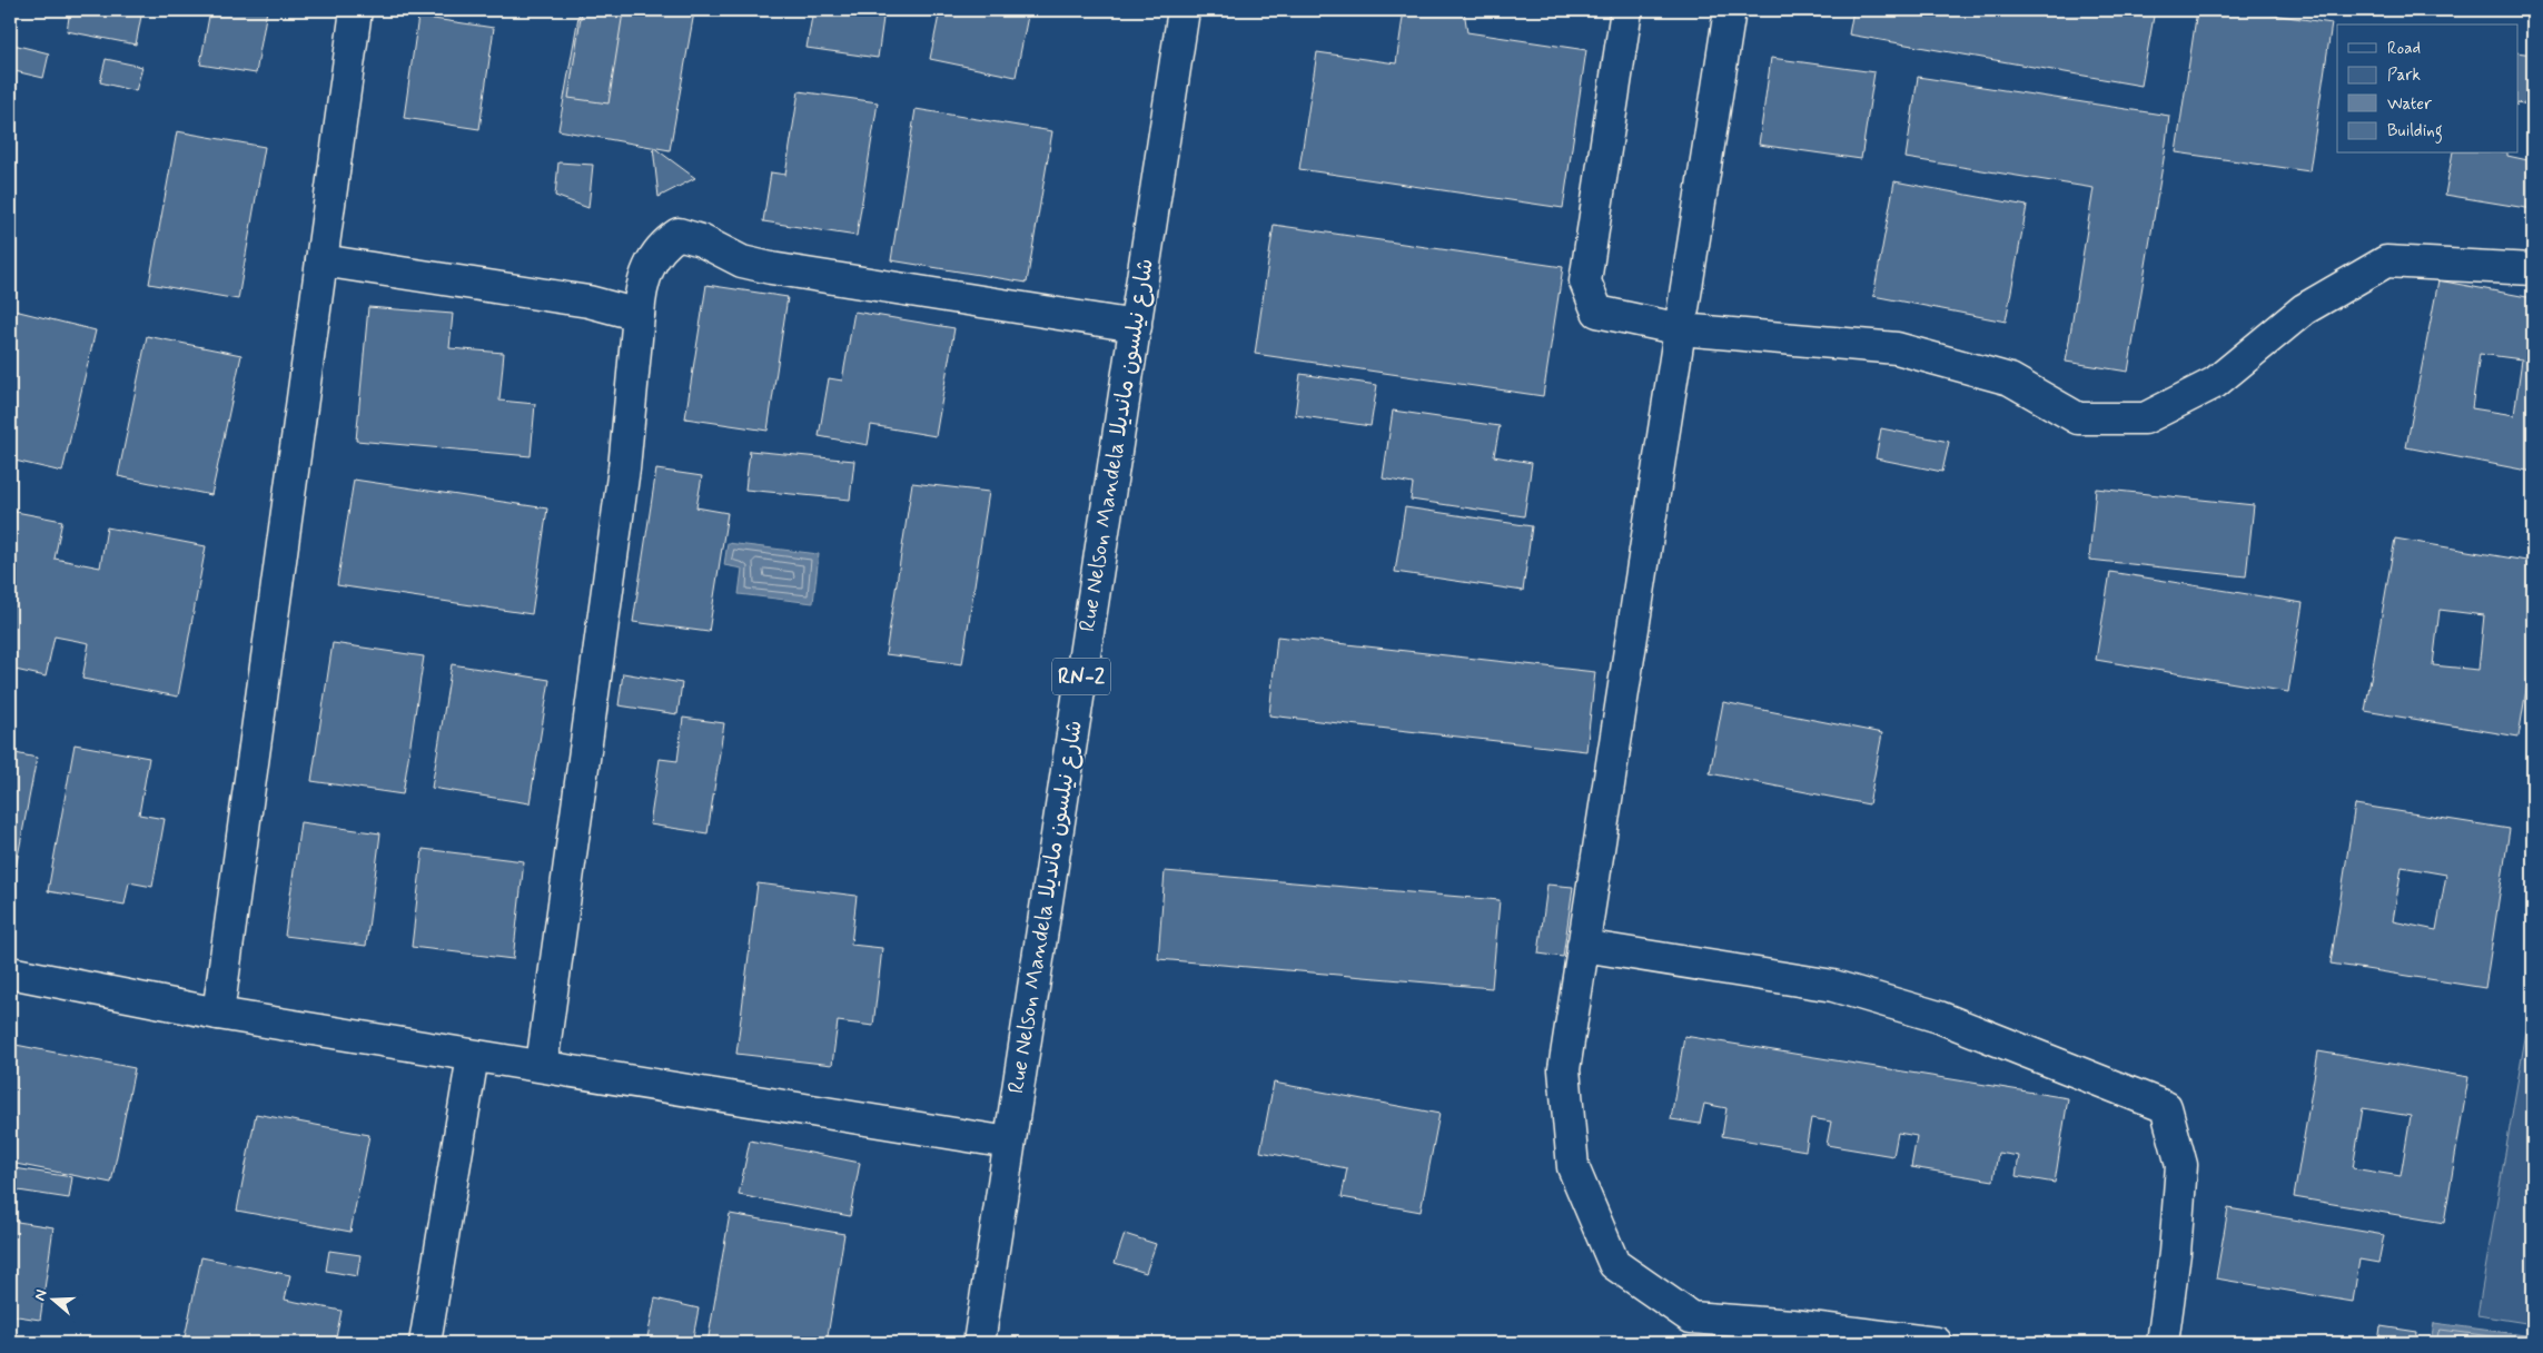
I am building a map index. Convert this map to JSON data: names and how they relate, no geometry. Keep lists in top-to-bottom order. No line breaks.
{"streets":{"street":["Rue Nelson Mandela شارع نيلسون مانديلا","RN-2"]},"legend":["Road","Park","Water","Building"],"north":"left"}
